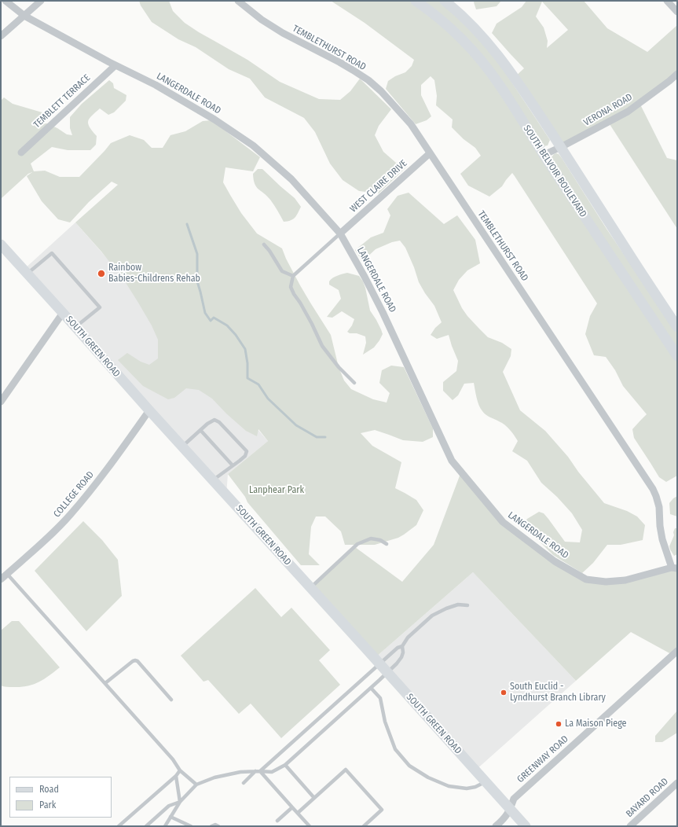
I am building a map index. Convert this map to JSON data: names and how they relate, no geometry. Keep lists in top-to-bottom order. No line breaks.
{"streets":{"street":["TEMBLETHURST ROAD","LANGERDALE ROAD","TEMBLETT TERRACE","VERONA ROAD","SOUTH BELVOIR BOULEVARD","WEST CLAIRE DRIVE","SOUTH GREEN ROAD","COLLEGE ROAD","GREENWAY ROAD","BAYARD ROAD"]},"crossings":[["TEMBLETHURST ROAD","LANGERDALE ROAD"],["TEMBLETHURST ROAD","WEST CLAIRE DRIVE"],["LANGERDALE ROAD","TEMBLETT TERRACE"],["LANGERDALE ROAD","WEST CLAIRE DRIVE"],["VERONA ROAD","SOUTH BELVOIR BOULEVARD"],["SOUTH GREEN ROAD","COLLEGE ROAD"],["SOUTH GREEN ROAD","GREENWAY ROAD"]],"parks":["Lanphear Park"],"places":["Rainbow Babies-Childrens Rehab","South Euclid - Lyndhurst Branch Library","La Maison Piege"],"legend":["Road","Park"]}
